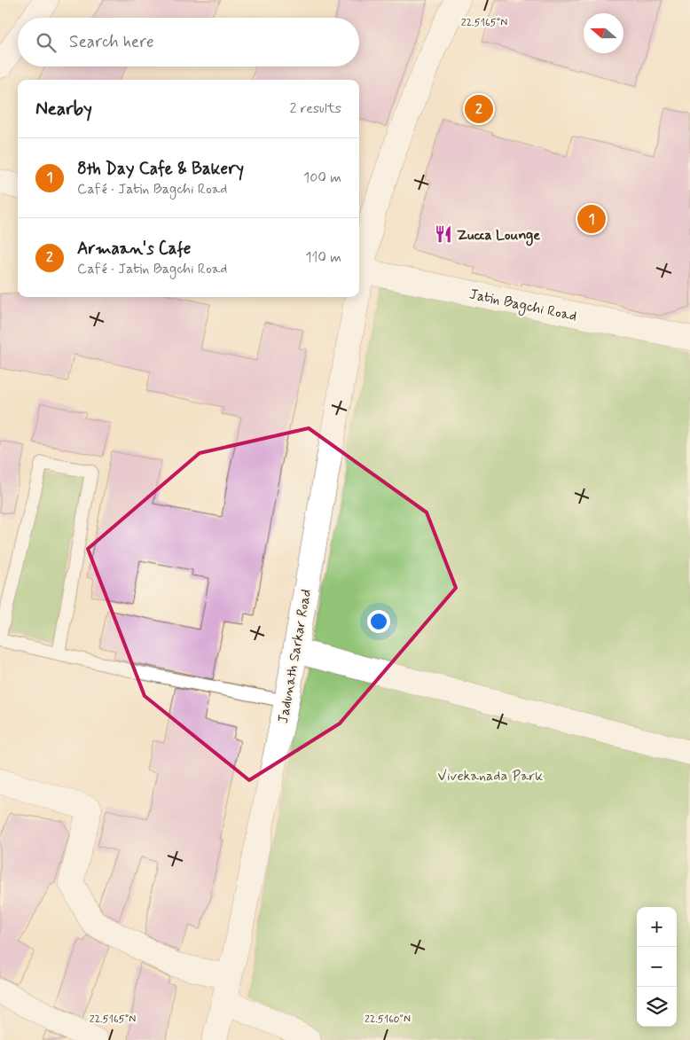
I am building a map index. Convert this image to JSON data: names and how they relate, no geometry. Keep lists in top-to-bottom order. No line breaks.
{"streets":{"street":["Jatin Bagchi Road","Jadunath Sarkar Road"]},"parks":["Vivekanada Park"],"places":{"restaurant":["Zucca Lounge"]},"north":"left","page":{"search":"Search here","heading":["Nearby","2 results"],"pins":["2","1"],"list":[{"mark":"1","name":"8th Day Cafe & Bakery","note":"Café · Jatin Bagchi Road","value":"100 m"},{"mark":"2","name":"Armaan's Cafe","note":"Café · Jatin Bagchi Road","value":"110 m"}],"map_buttons":["+","−"]},"coordinates":["22.5165°N","22.5160°N"]}
